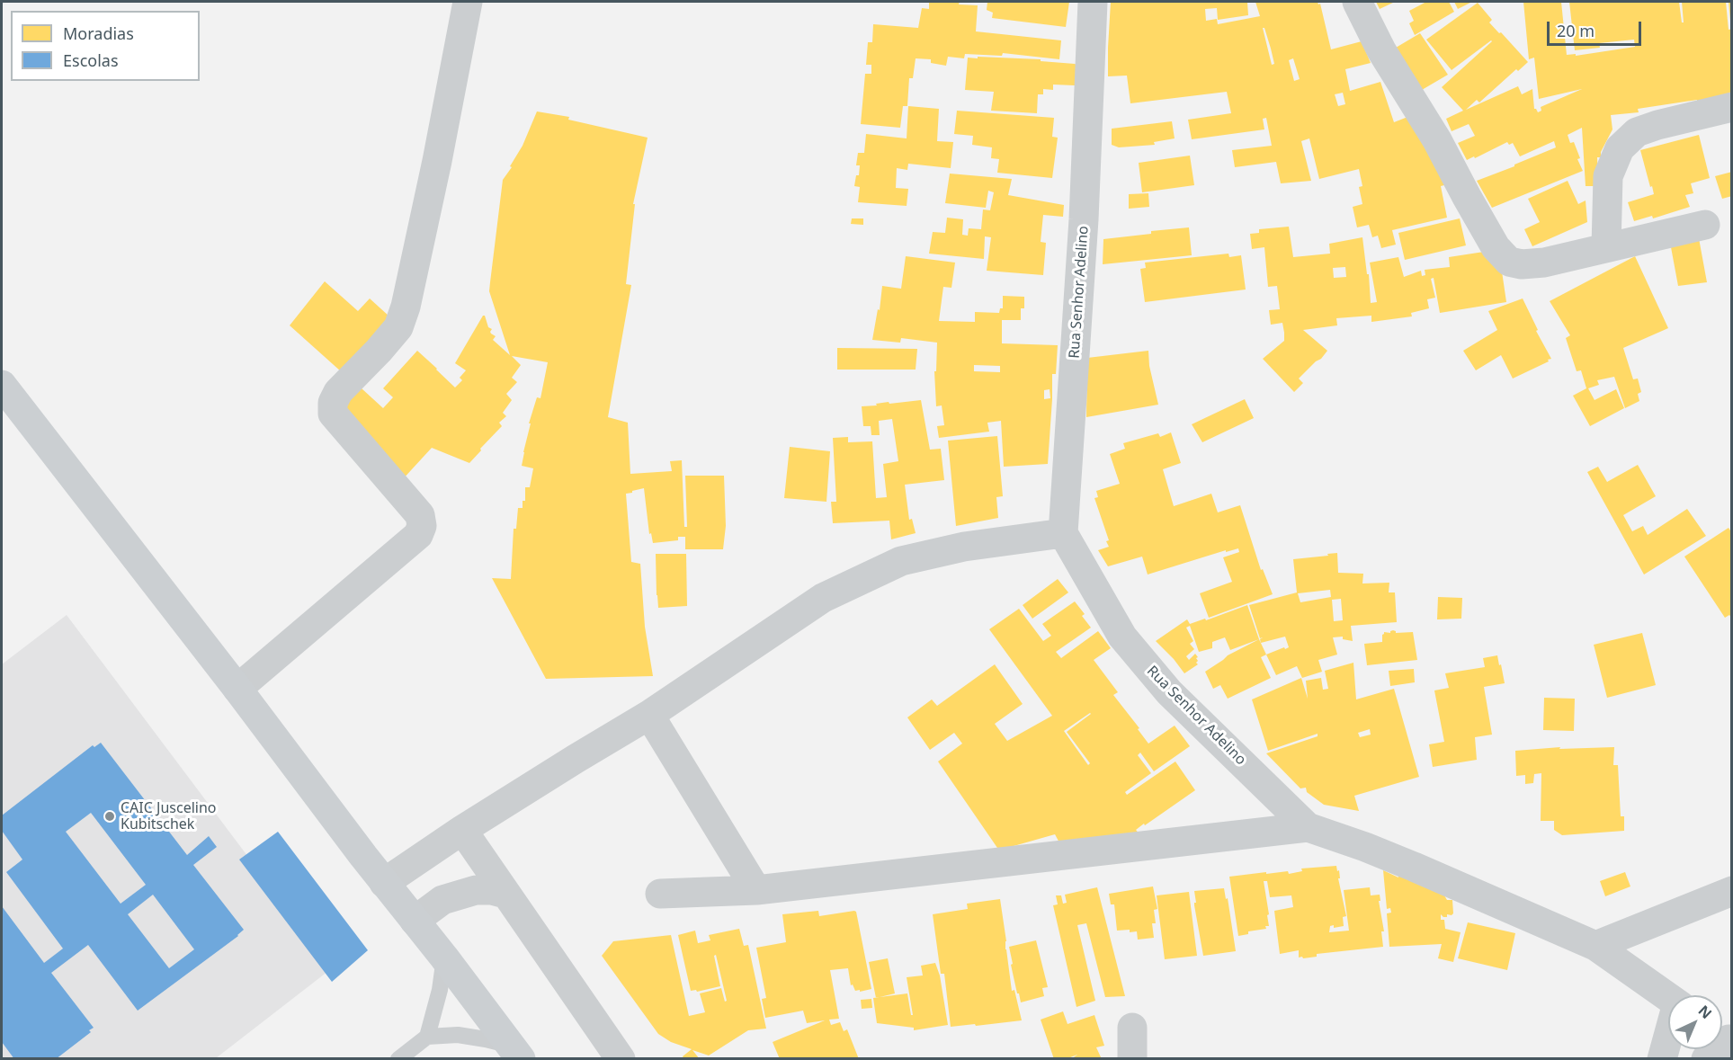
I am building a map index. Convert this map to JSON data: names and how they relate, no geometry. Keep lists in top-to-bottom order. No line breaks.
{"streets":{"street":["Rua Senhor Adelino"]},"places":["CAIC Juscelino Kubitschek"],"legend":["Moradias","Escolas"],"scale_bar":"20 m","north":"top right"}
